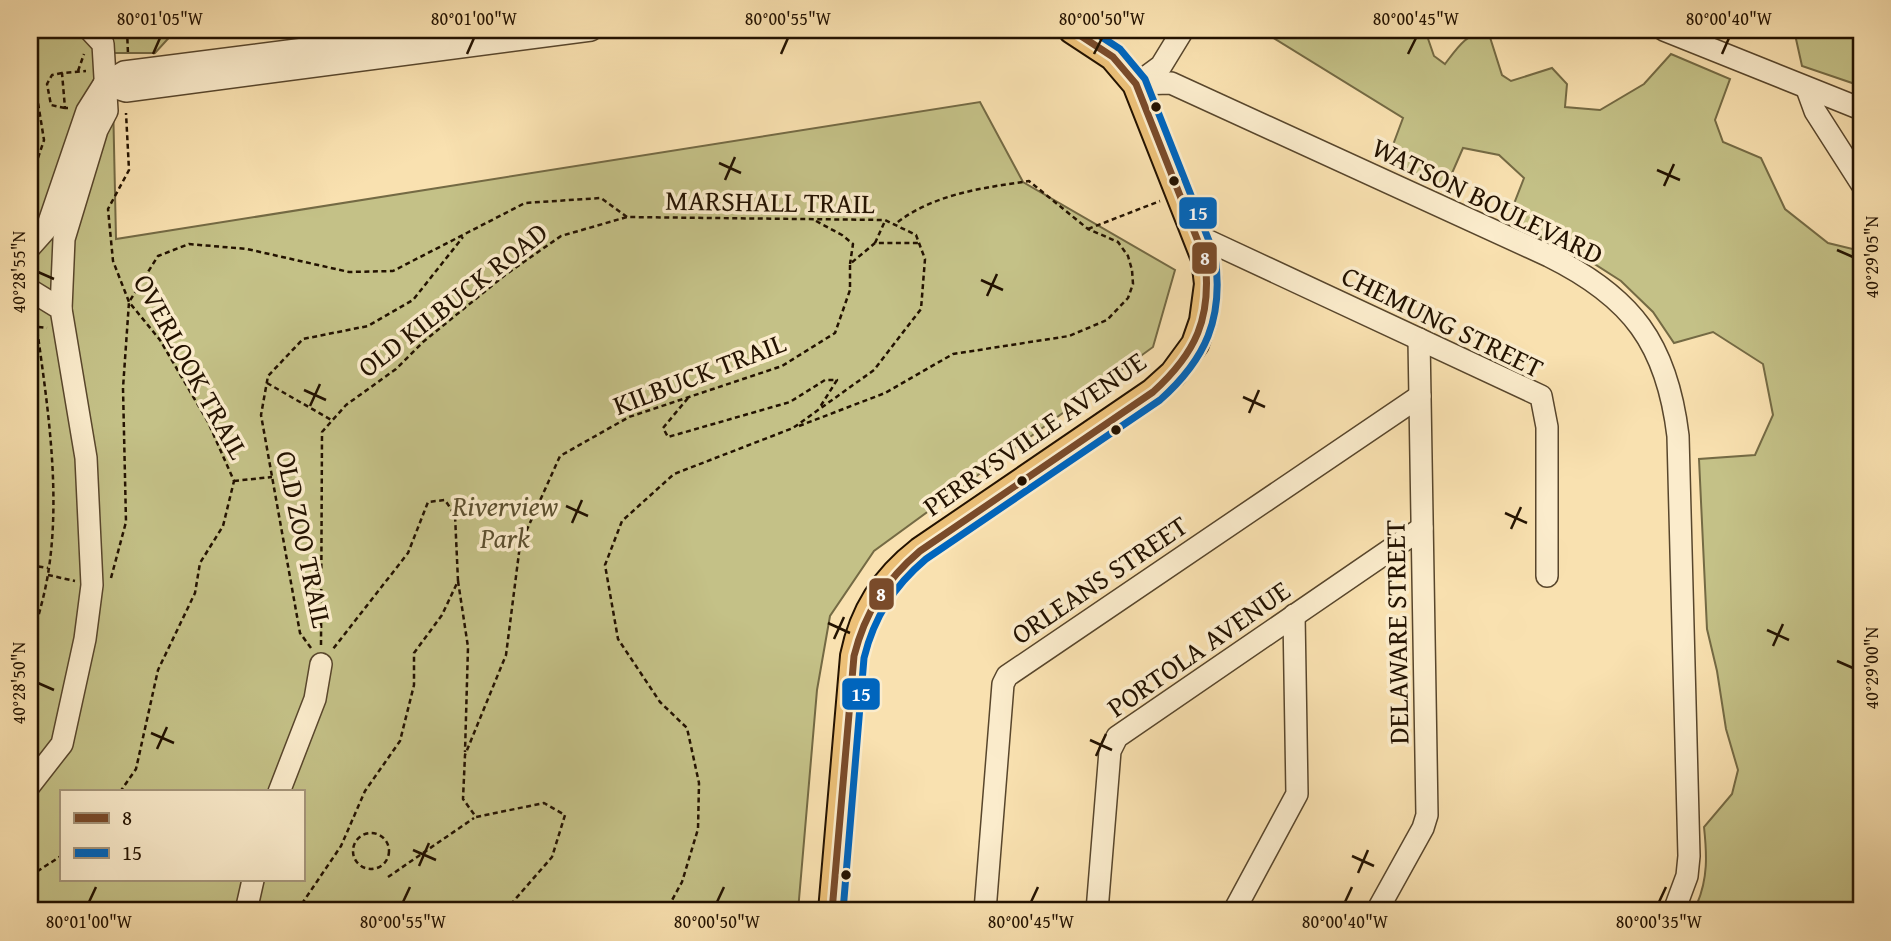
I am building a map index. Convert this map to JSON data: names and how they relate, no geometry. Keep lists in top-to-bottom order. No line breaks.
{"streets":{"main road":["PERRYSVILLE AVENUE"],"street":["WATSON BOULEVARD","CHEMUNG STREET","ORLEANS STREET","DELAWARE STREET","PORTOLA AVENUE"],"path":["MARSHALL TRAIL","OLD KILBUCK ROAD","OVERLOOK TRAIL","KILBUCK TRAIL","OLD ZOO TRAIL"]},"crossings":[["WATSON BOULEVARD","PERRYSVILLE AVENUE"],["MARSHALL TRAIL","OLD KILBUCK ROAD"],["OLD KILBUCK ROAD","OVERLOOK TRAIL"],["OLD KILBUCK ROAD","OLD ZOO TRAIL"],["CHEMUNG STREET","PERRYSVILLE AVENUE"],["CHEMUNG STREET","DELAWARE STREET"],["ORLEANS STREET","DELAWARE STREET"],["DELAWARE STREET","PORTOLA AVENUE"]],"parks":["Riverview Park"],"lines":["transit line 8","transit line 15"],"legend":["8","15"],"coordinates":["80°01'05\"W","80°01'00\"W","80°00'55\"W","80°00'50\"W","80°00'45\"W","80°00'40\"W","40°29'05\"N","40°28'55\"N","40°29'00\"N","40°28'50\"N","80°00'35\"W"]}
